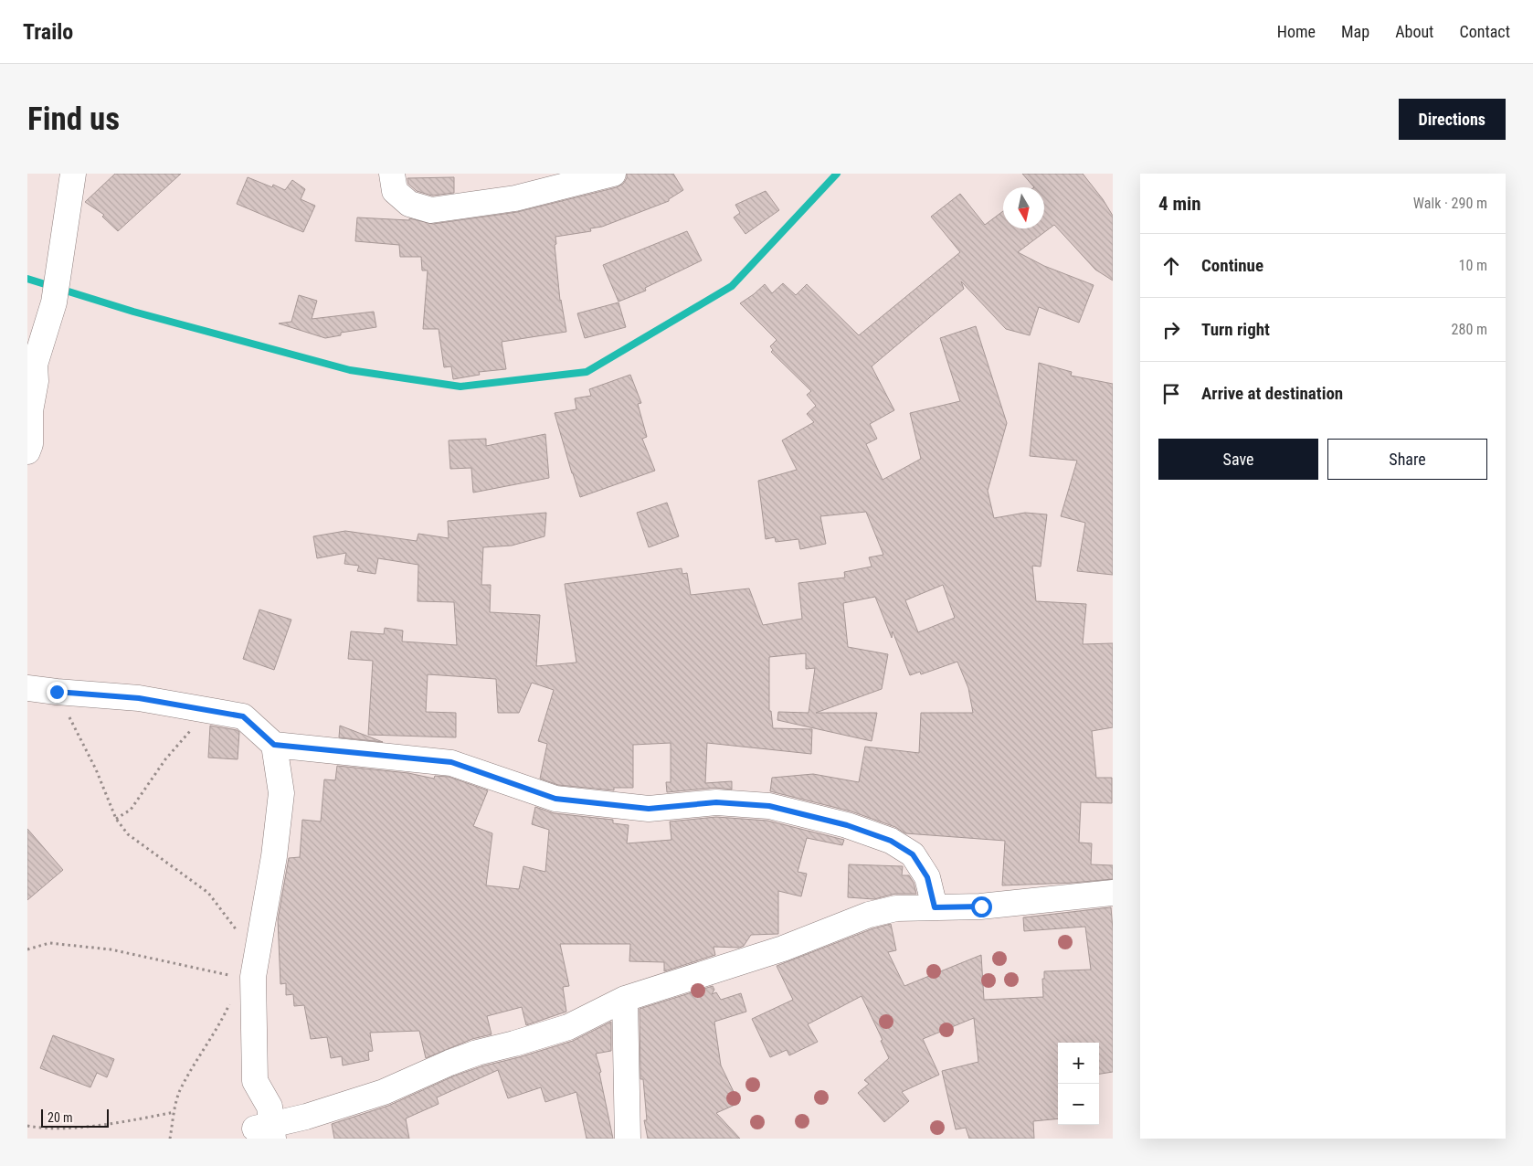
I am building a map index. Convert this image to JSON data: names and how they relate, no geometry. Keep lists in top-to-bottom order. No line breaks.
{"scale_bar":"20 m","north":"bottom","page":{"header":"Trailo","nav":["Home","Map","About","Contact"],"buttons":["Directions",["Save","Share"]],"title":"Find us","heading":["4 min","Walk · 290 m"],"list":[["Continue","10 m"],["Turn right","280 m"],"Arrive at destination"],"map_buttons":["+","−"],"scale":"20 m"}}
